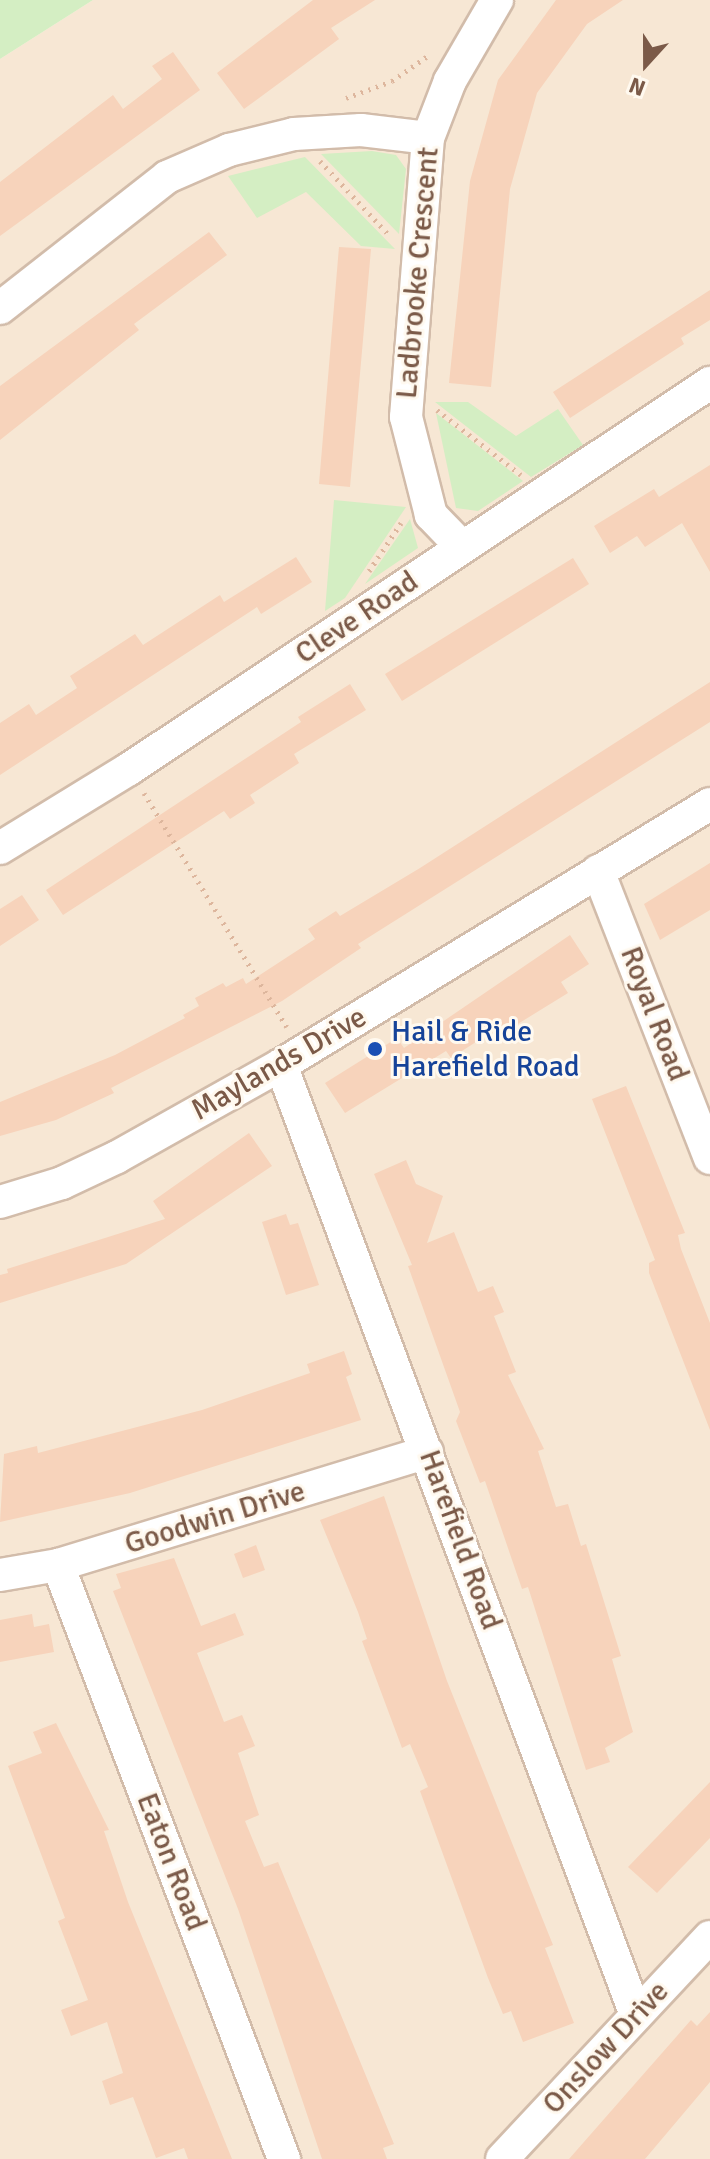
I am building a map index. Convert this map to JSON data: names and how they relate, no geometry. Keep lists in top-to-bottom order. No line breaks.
{"streets":{"street":["Ladbrooke Crescent","Cleve Road","Royal Road","Maylands Drive","Goodwin Drive","Harefield Road","Eaton Road","Onslow Drive"]},"crossings":[["Ladbrooke Crescent","Cleve Road"],["Royal Road","Maylands Drive"],["Maylands Drive","Harefield Road"],["Goodwin Drive","Harefield Road"],["Goodwin Drive","Eaton Road"],["Harefield Road","Onslow Drive"]],"places":["Hail & Ride Harefield Road"],"north":"bottom"}
